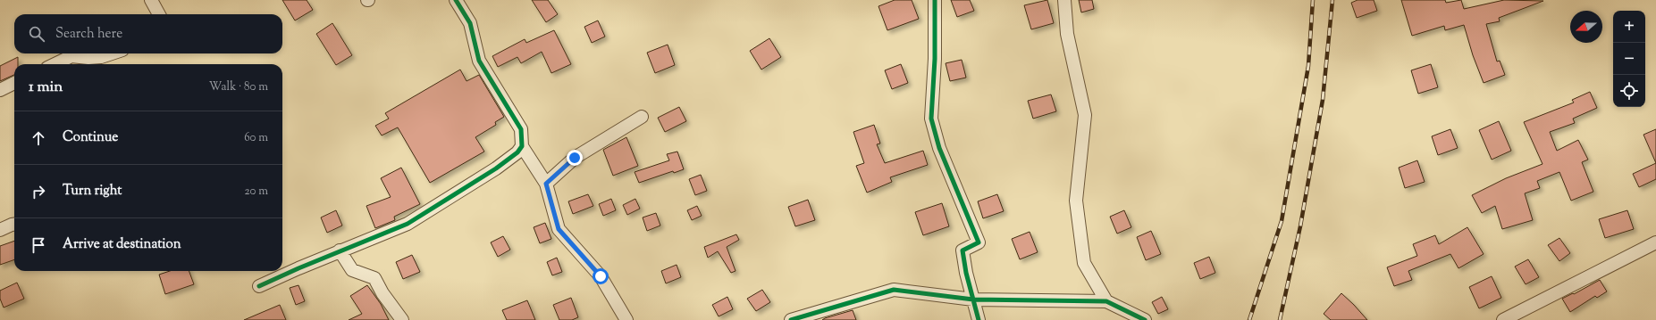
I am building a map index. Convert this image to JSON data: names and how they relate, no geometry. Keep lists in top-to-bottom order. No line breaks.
{"north":"left","page":{"map_buttons":["+","−"],"search":"Search here","heading":["1 min","Walk · 80 m"],"list":[["Continue","60 m"],["Turn right","20 m"],"Arrive at destination"]}}
